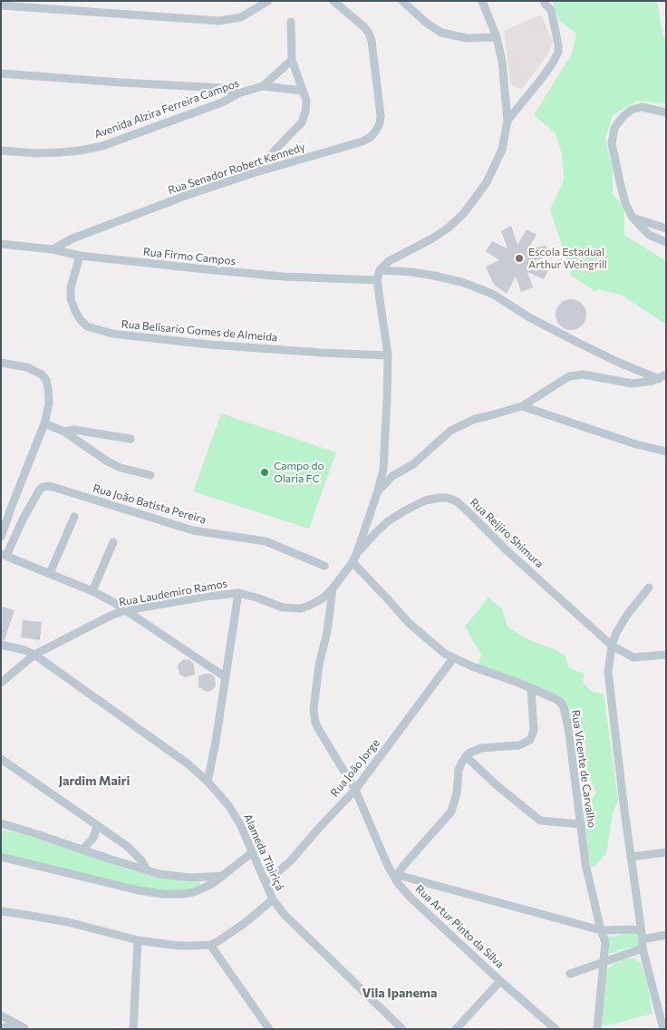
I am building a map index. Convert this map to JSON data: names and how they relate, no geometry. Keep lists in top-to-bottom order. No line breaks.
{"streets":{"street":["Avenida Alzira Ferreira Campos","Rua Senador Robert Kennedy","Rua Firmo Campos","Rua Belisario Gomes de Almeida","Rua João Batista Pereira","Rua Reijiro Shimura","Rua Laudemiro Ramos","Rua João Jorge","Rua Vicente de Carvalho","Alameda Tibiriçá","Rua Artur Pinto da Silva"]},"crossings":[["Rua Senador Robert Kennedy","Rua Firmo Campos"],["Rua Firmo Campos","Rua Belisario Gomes de Almeida"],["Rua Firmo Campos","Rua Artur Pinto da Silva"],["Rua Belisario Gomes de Almeida","Rua Artur Pinto da Silva"],["Rua Reijiro Shimura","Rua Vicente de Carvalho"],["Rua Reijiro Shimura","Rua Artur Pinto da Silva"],["Rua Laudemiro Ramos","Alameda Tibiriçá"],["Rua Laudemiro Ramos","Rua Artur Pinto da Silva"],["Rua João Jorge","Rua Vicente de Carvalho"],["Rua João Jorge","Alameda Tibiriçá"],["Rua João Jorge","Rua Artur Pinto da Silva"],["Rua Vicente de Carvalho","Rua Artur Pinto da Silva"]],"districts":["Jardim Mairi","Vila Ipanema"],"places":["Escola Estadual Arthur Weingrill","Campo do Olaria FC"]}
